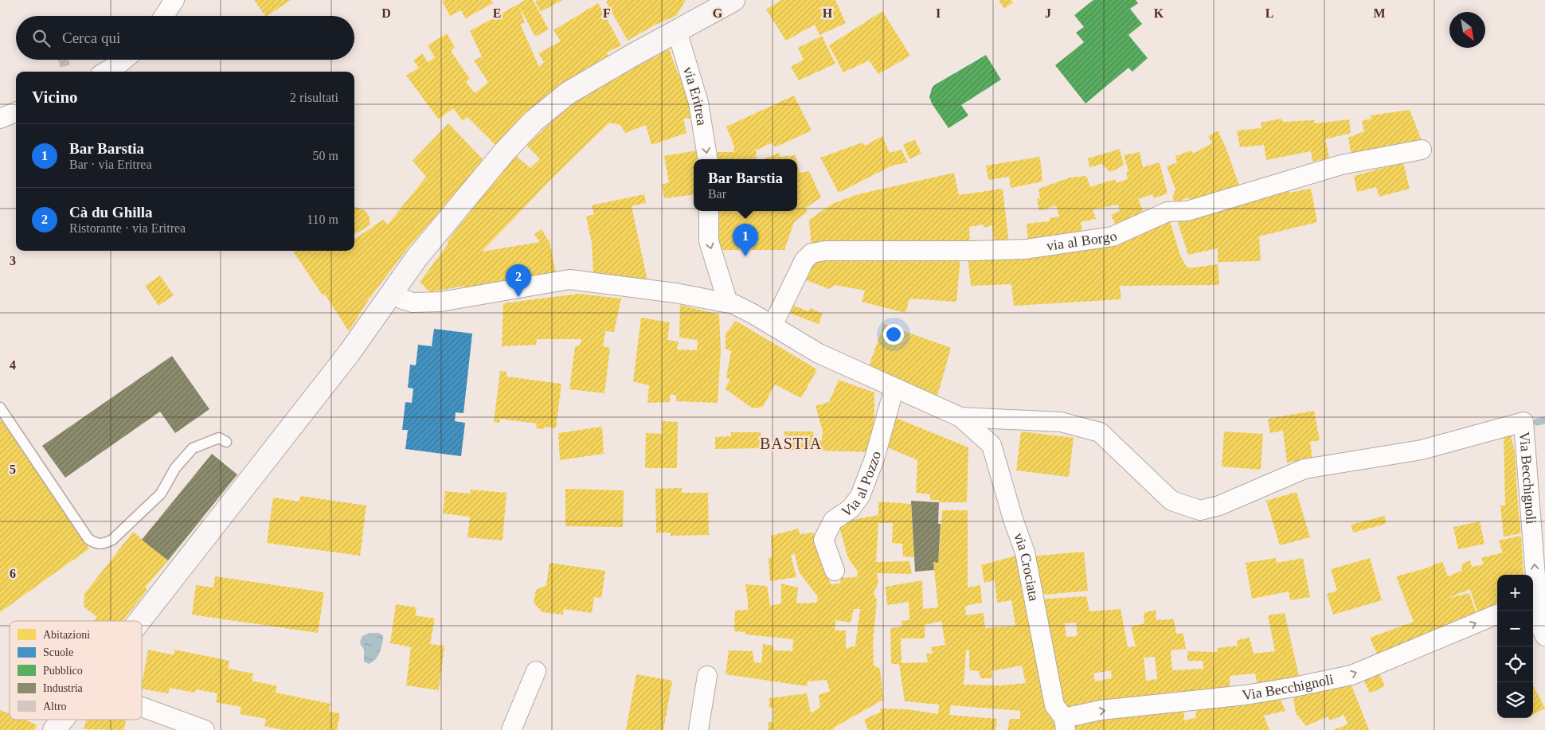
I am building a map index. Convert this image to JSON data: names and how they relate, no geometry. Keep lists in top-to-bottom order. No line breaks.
{"streets":{"street":["via Eritrea","via al Borgo","Via Becchignoli","Via al Pozzo","via Crociata"]},"crossings":[["Via Becchignoli","via Crociata"]],"one_way":["via Eritrea"],"districts":["BASTIA"],"legend":["Abitazioni","Scuole","Pubblico","Industria","Altro"],"north":"bottom right","page":{"search":"Cerca qui","heading":["Vicino","2 risultati"],"list":[{"mark":"1","name":"Bar Barstia","note":"Bar · via Eritrea","value":"50 m"},{"mark":"2","name":"Cà du Ghilla","note":"Ristorante · via Eritrea","value":"110 m"}],"popup":["Bar Barstia","Bar"],"pins":["1","2"],"map_buttons":["+","−"]},"grid":{"columns":["D","E","F","G","H","I","J","K","L","M"],"rows":["3","4","5","6"]}}
